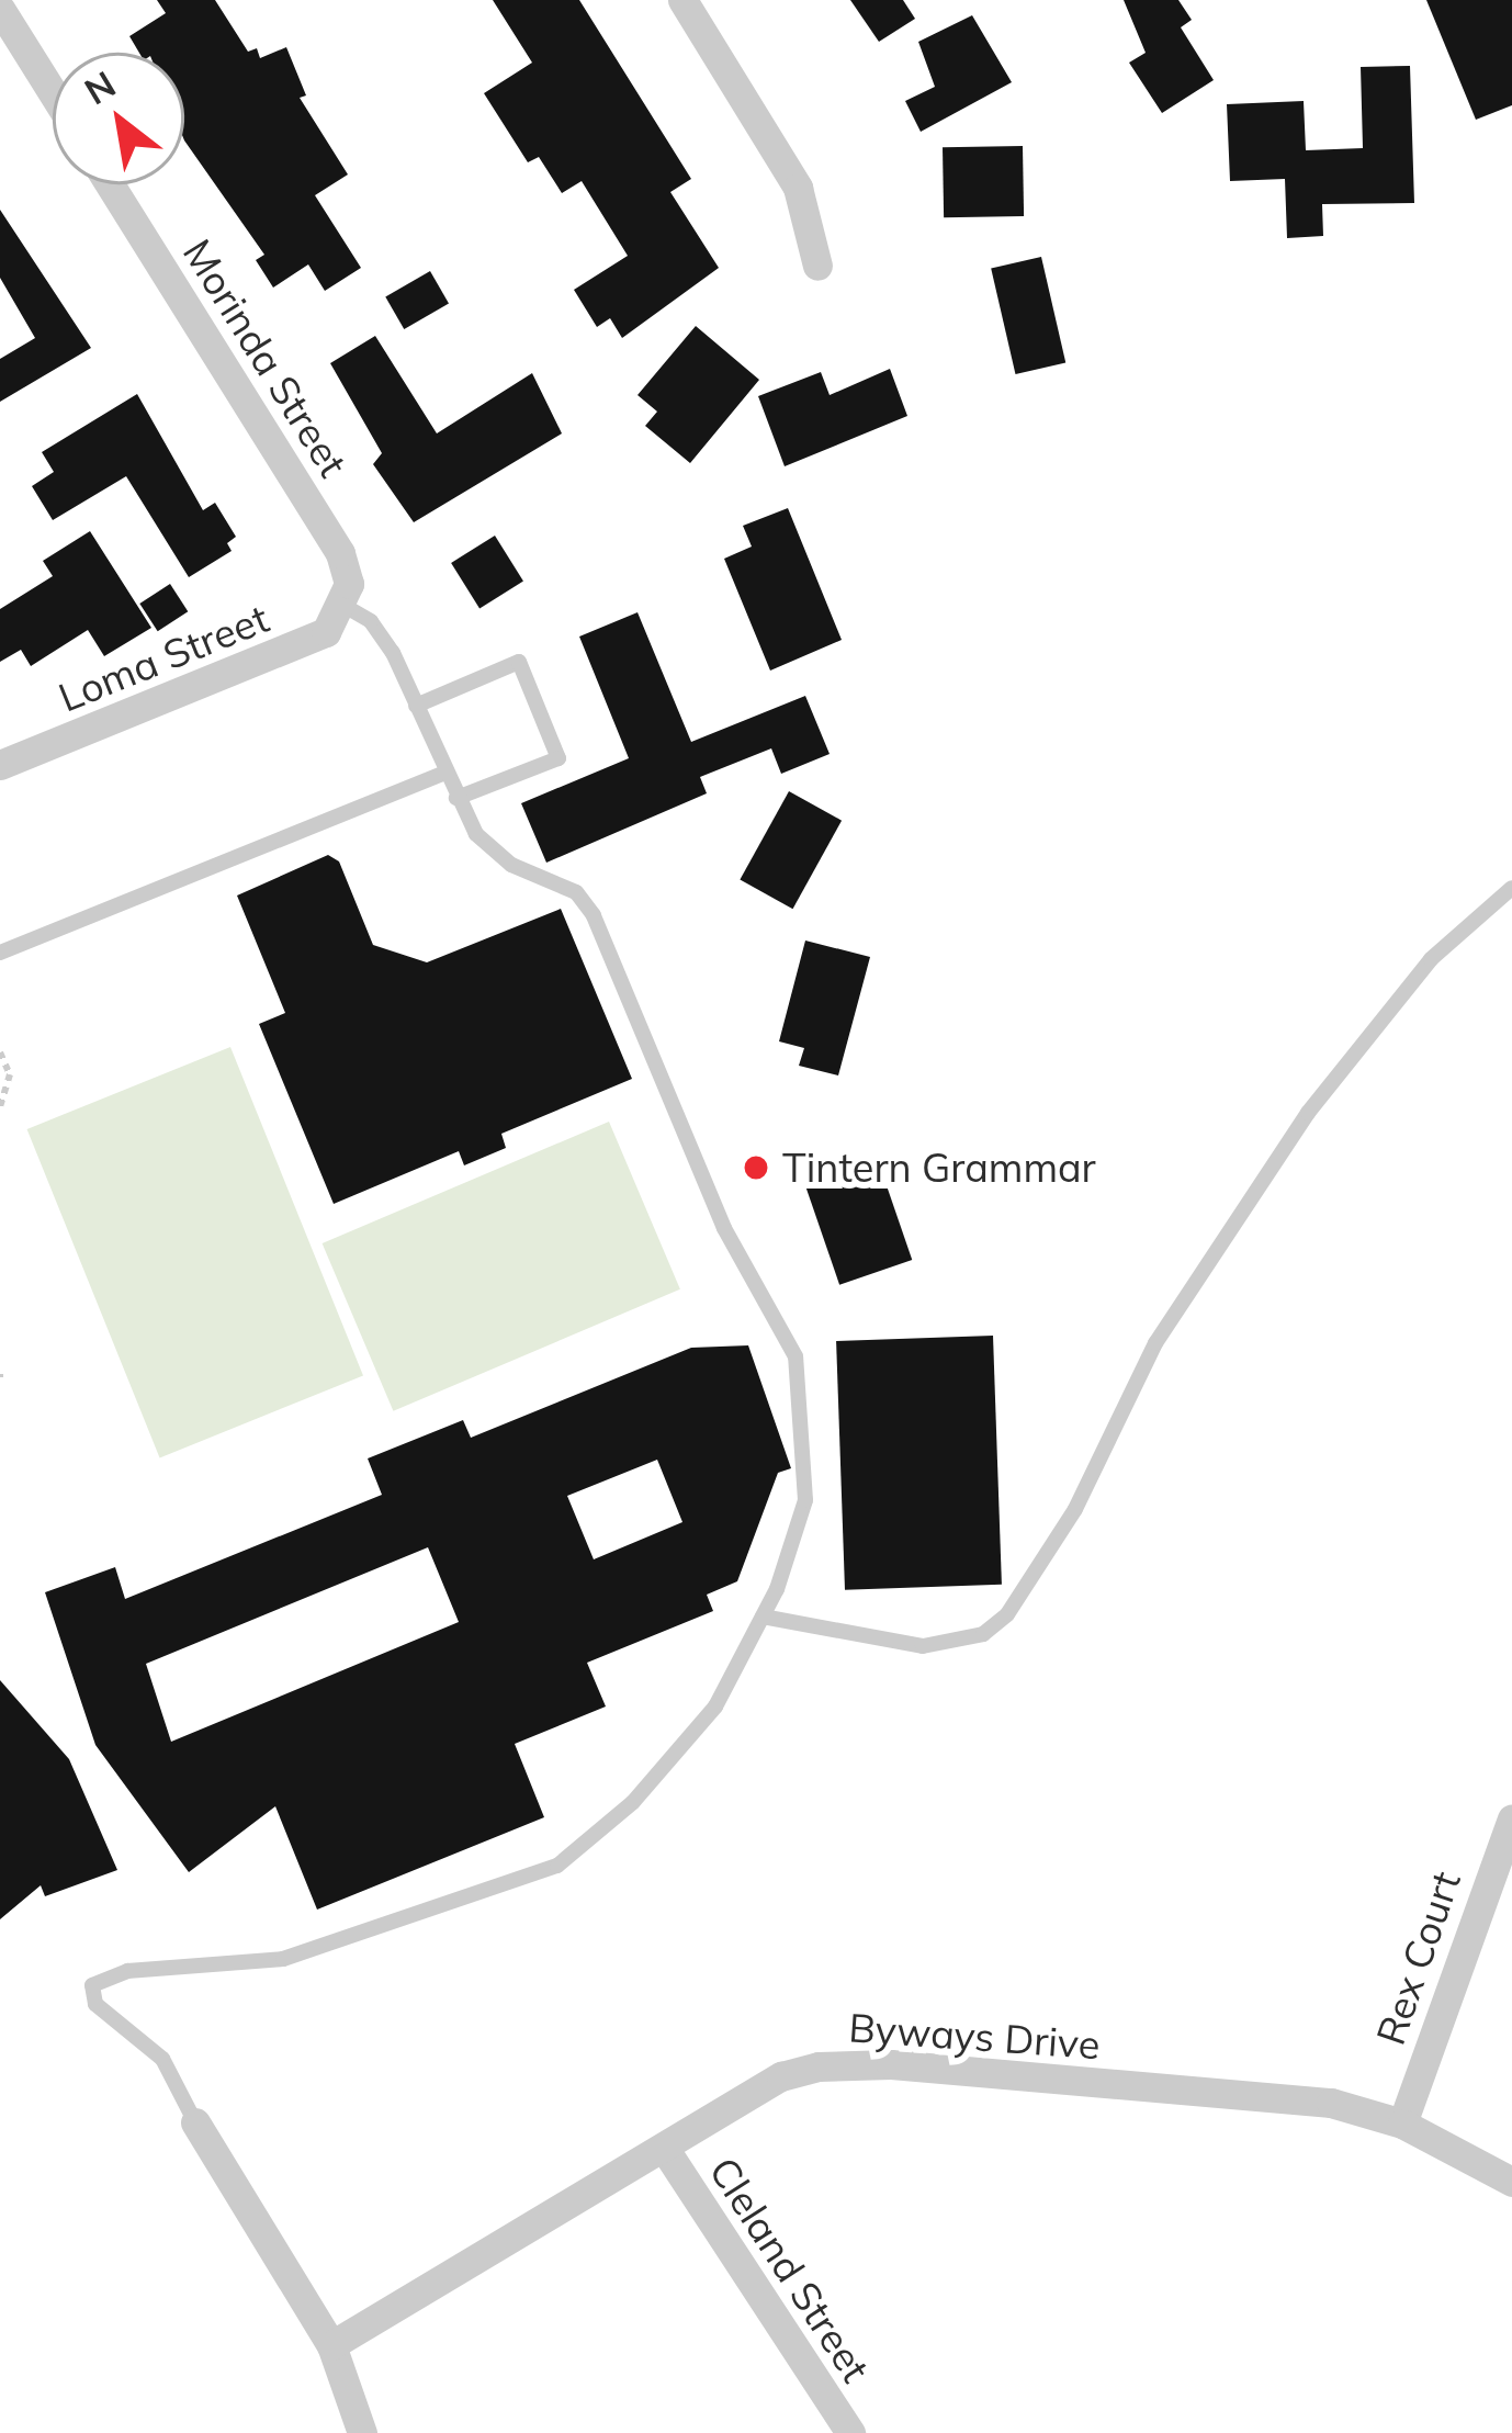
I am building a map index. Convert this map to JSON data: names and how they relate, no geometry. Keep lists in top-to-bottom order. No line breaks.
{"streets":{"street":["Morinda Street","Loma Street","Rex Court","Byways Drive","Cleland Street"]},"crossings":[["Morinda Street","Loma Street"],["Rex Court","Byways Drive"],["Byways Drive","Cleland Street"]],"places":["Tintern Grammar"],"north":"top left"}
